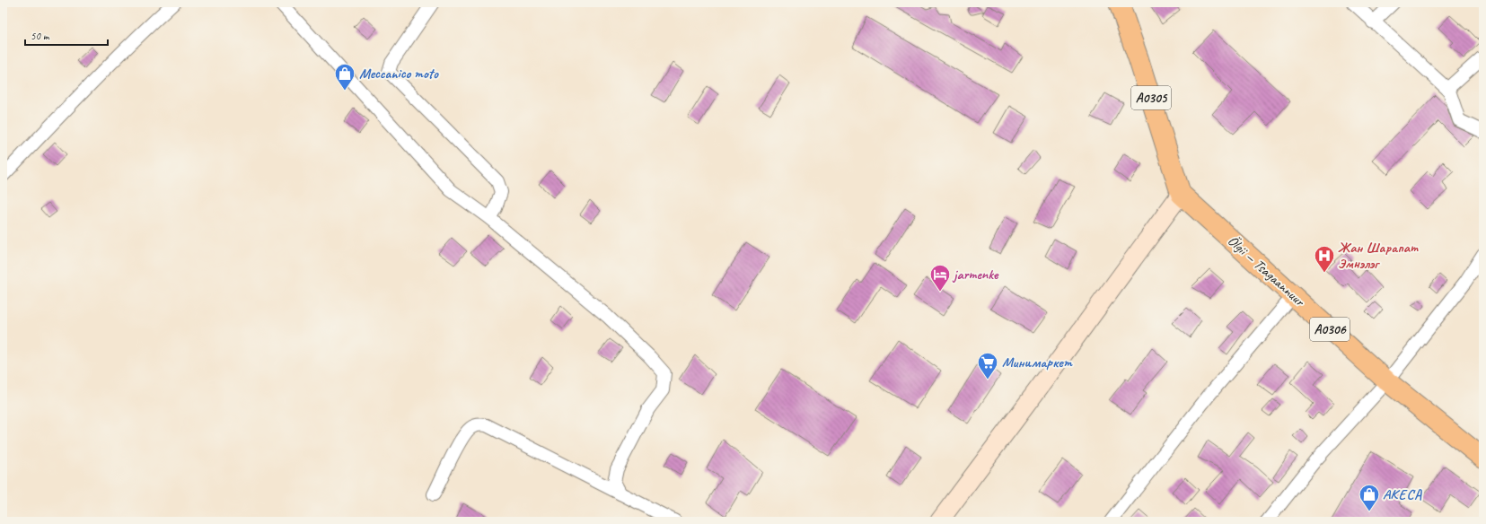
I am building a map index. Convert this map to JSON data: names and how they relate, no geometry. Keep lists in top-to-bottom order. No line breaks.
{"streets":{"highway":["A0305","Ölgii — Tsagaannuur","A0306"]},"crossings":[["A0305","Ölgii — Tsagaannuur"]],"places":{"shop":["Meccanico moto","АКЕСА"],"hospital":["Жан Шарапат Эмнэлэг"],"hotel":["jarmenke"],"supermarket":["Минимаркет"]},"scale_bar":"50 m"}
